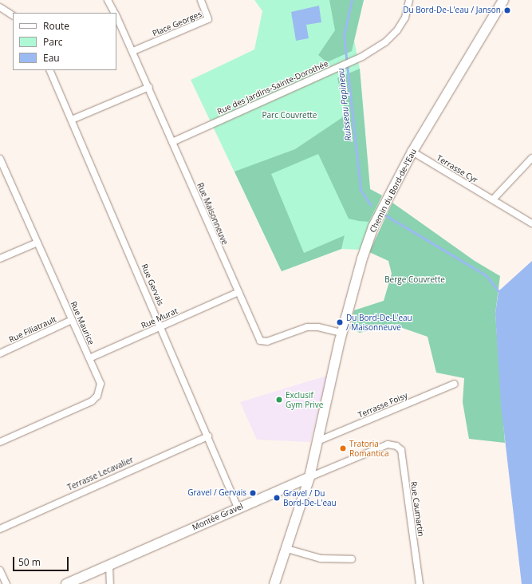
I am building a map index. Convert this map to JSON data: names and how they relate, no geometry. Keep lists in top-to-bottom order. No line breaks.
{"streets":{"street":["Place Georges","Rue des Jardins-Sainte-Dorothée","Terrasse Cyr","Chemin du Bord-de-l'Eau","Rue Maisonneuve","Rue Gervais","Rue Murat","Rue Maurice","Rue Filiatrault","Terrasse Foisy","Terrasse Lecavalier","Rue Caumartin","Montée Gravel"]},"crossings":[["Place Georges","Rue Maisonneuve"],["Rue des Jardins-Sainte-Dorothée","Rue Maisonneuve"],["Terrasse Cyr","Chemin du Bord-de-l'Eau"],["Chemin du Bord-de-l'Eau","Rue Maisonneuve"],["Chemin du Bord-de-l'Eau","Terrasse Foisy"],["Chemin du Bord-de-l'Eau","Montée Gravel"],["Rue Maisonneuve","Rue Murat"],["Rue Gervais","Rue Murat"],["Rue Gervais","Terrasse Lecavalier"],["Rue Gervais","Montée Gravel"],["Rue Murat","Rue Maurice"],["Rue Maurice","Rue Filiatrault"],["Rue Caumartin","Montée Gravel"]],"water":["Ruisseau Papineau"],"parks":["Parc Couvrette","Berge Couvrette"],"places":["Du Bord-De-L'eau / Janson","Du Bord-De-L'eau / Maisonneuve","Exclusif Gym Prive","Tratoria Romantica","Gravel / Gervais","Gravel / Du Bord-De-L'eau"],"legend":["Route","Parc","Eau"],"scale_bar":"50 m"}
